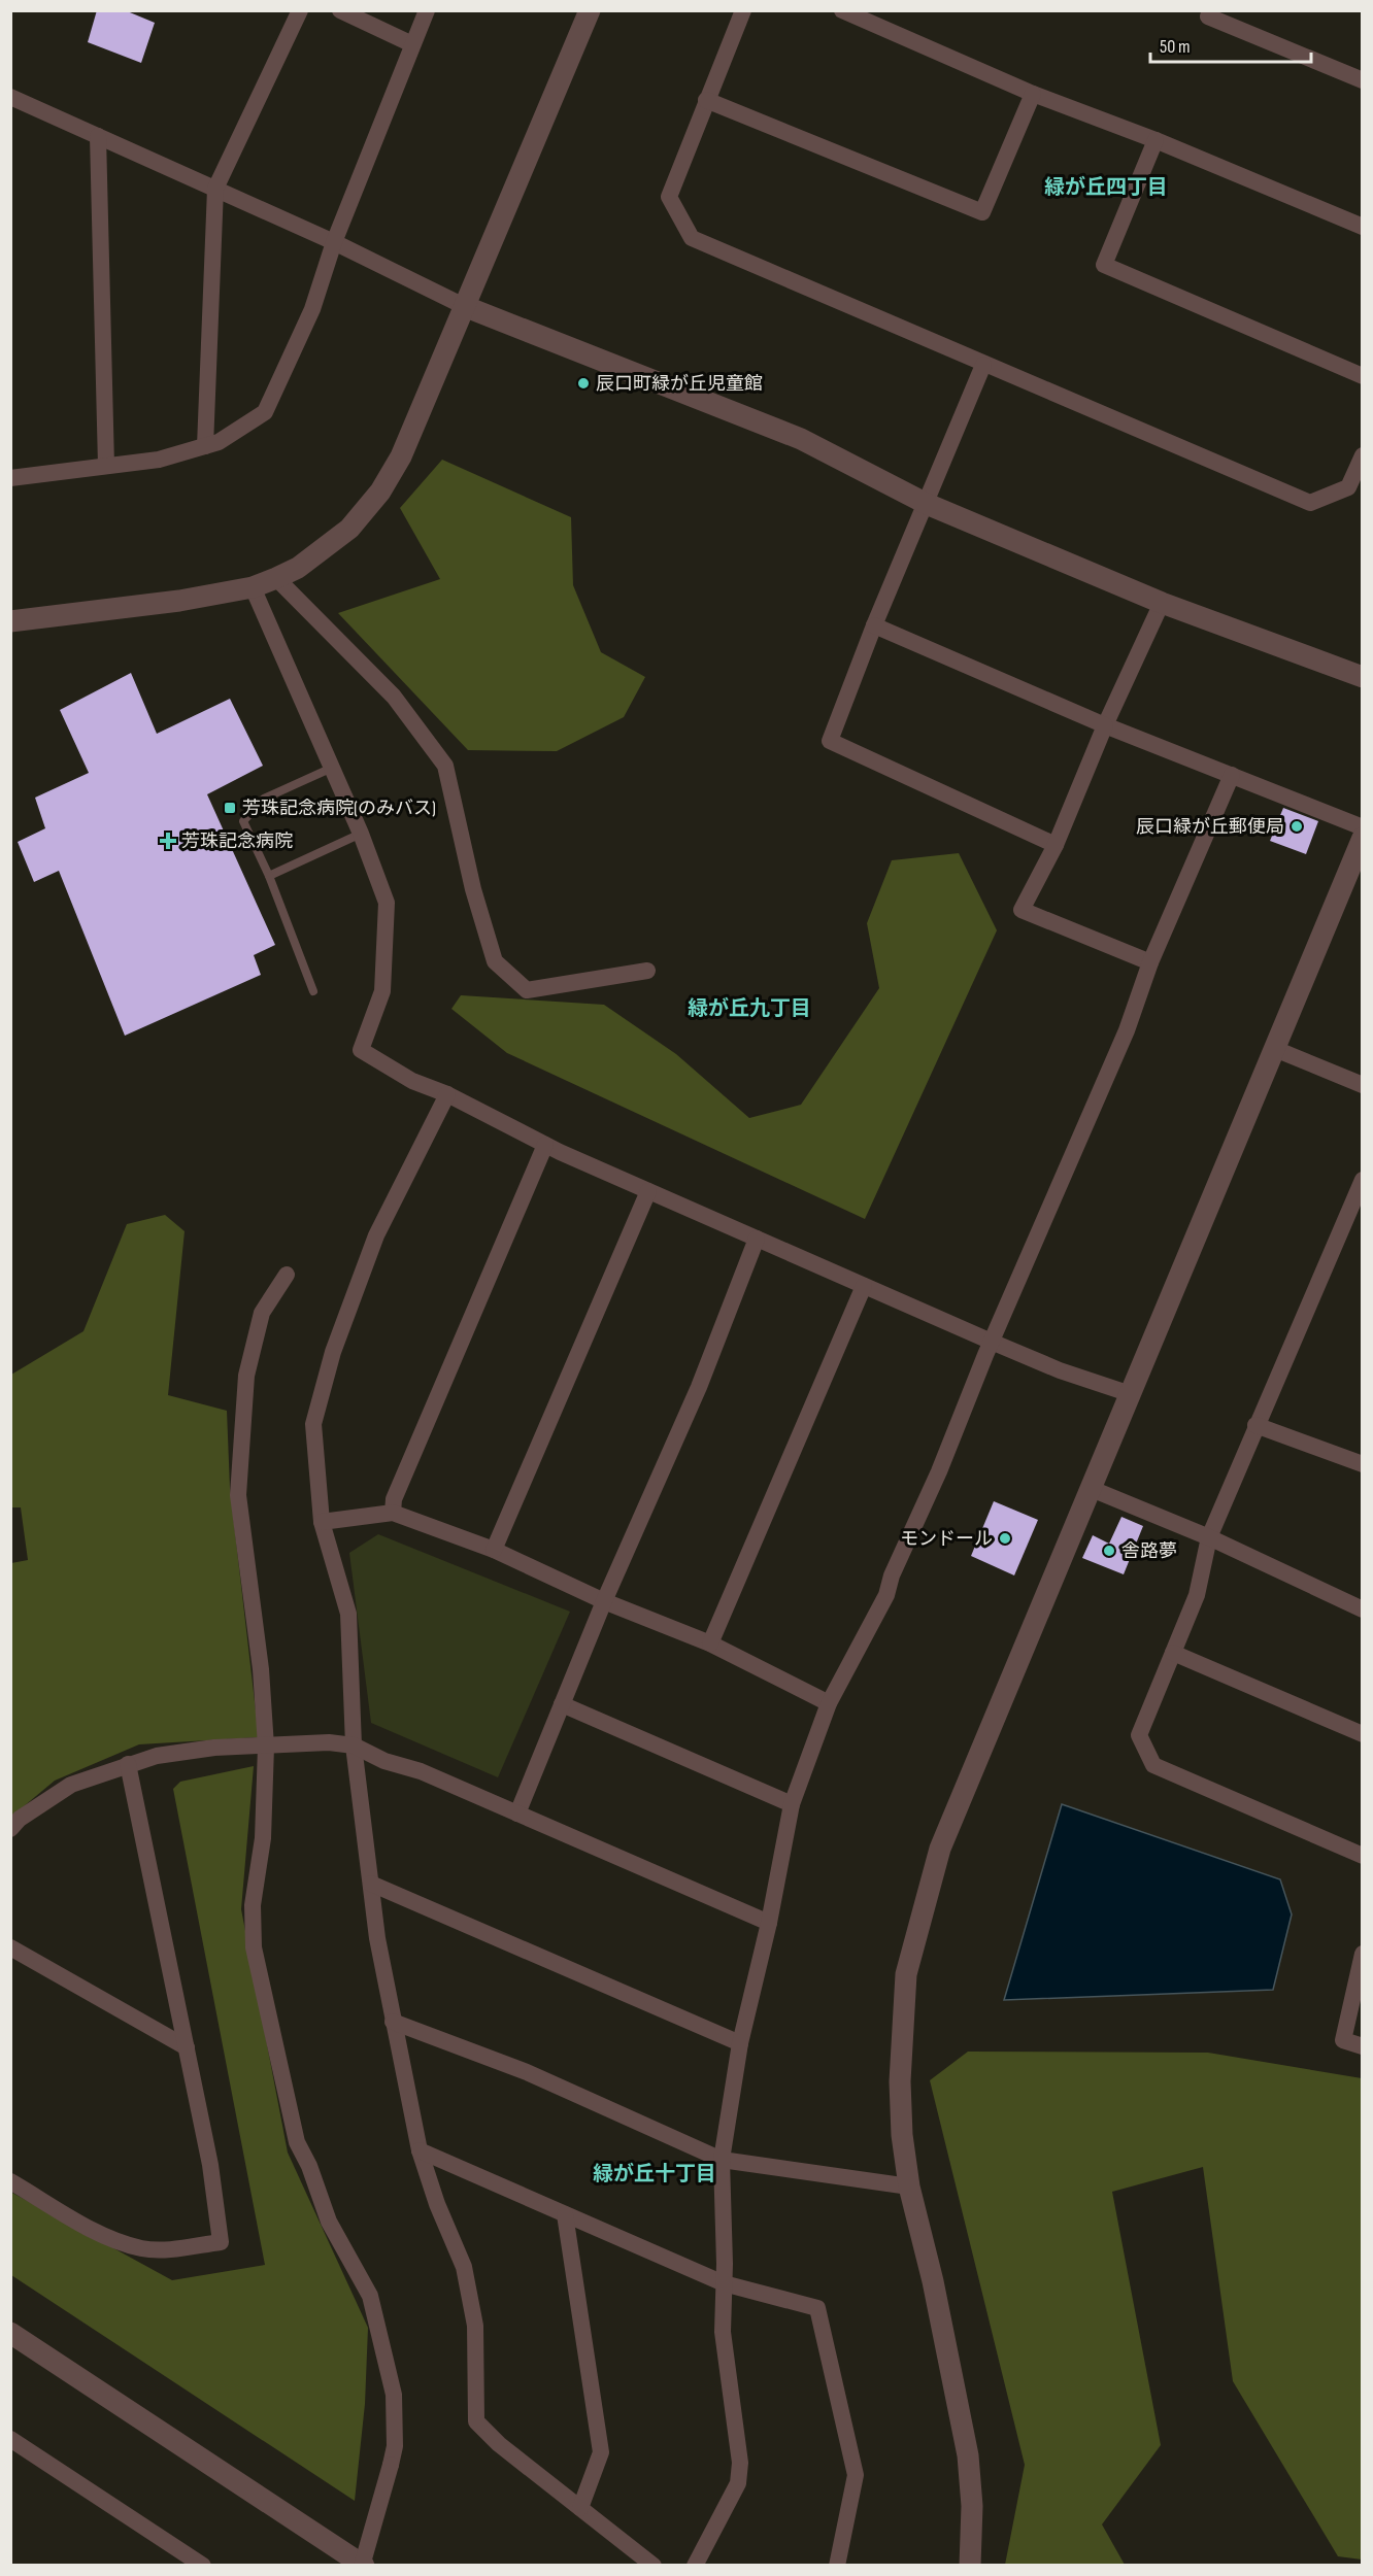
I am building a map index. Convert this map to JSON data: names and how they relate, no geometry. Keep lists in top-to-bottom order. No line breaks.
{"districts":["緑が丘四丁目","緑が丘九丁目","緑が丘十丁目"],"places":{"other":["辰口町緑が丘児童館","辰口緑が丘郵便局","モンドール","舎路夢"],"transit":["芳珠記念病院(のみバス)"],"health":["芳珠記念病院"]},"scale_bar":"50 m"}
